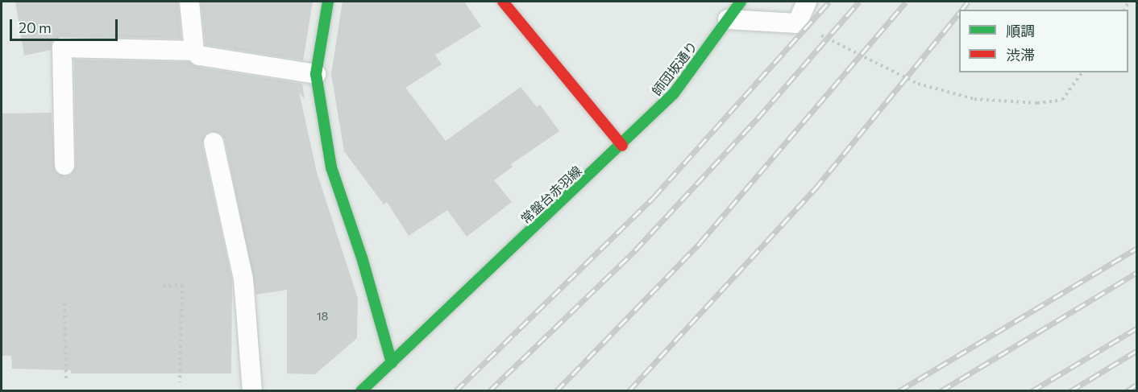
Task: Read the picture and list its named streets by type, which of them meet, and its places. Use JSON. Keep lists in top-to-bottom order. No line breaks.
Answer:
{"streets":{"street":["師団坂通り","常盤台赤羽線"]},"crossings":[["師団坂通り","常盤台赤羽線"]],"house_numbers":["18"],"legend":["順調","渋滞"],"scale_bar":"20 m"}
